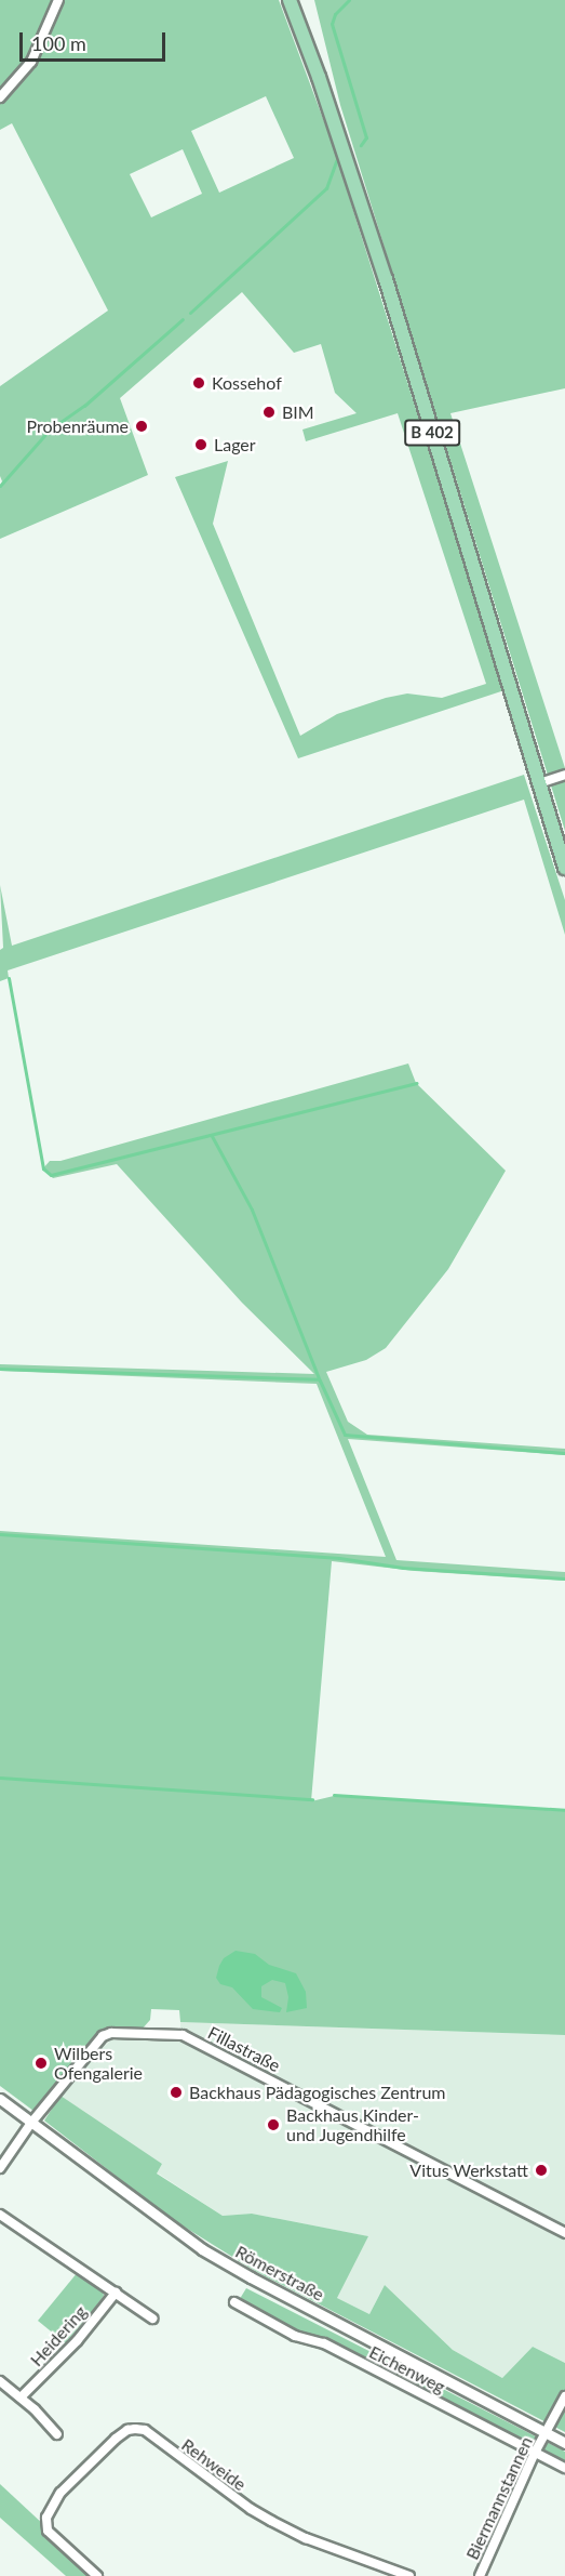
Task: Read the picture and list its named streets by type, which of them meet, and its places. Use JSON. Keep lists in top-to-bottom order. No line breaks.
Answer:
{"streets":{"main road":["B 402"],"street":["Fillastraße","Römerstraße","Heidering","Eichenweg","Rehweide","Biermannstannen"]},"crossings":[["Fillastraße","Römerstraße"],["Römerstraße","Biermannstannen"],["Eichenweg","Biermannstannen"]],"places":["Kossehof","BIM","Probenräume","Lager","Wilbers Ofengalerie","Backhaus Pädagogisches Zentrum","Backhaus Kinder- und Jugendhilfe","Vitus Werkstatt"],"scale_bar":"100 m"}
